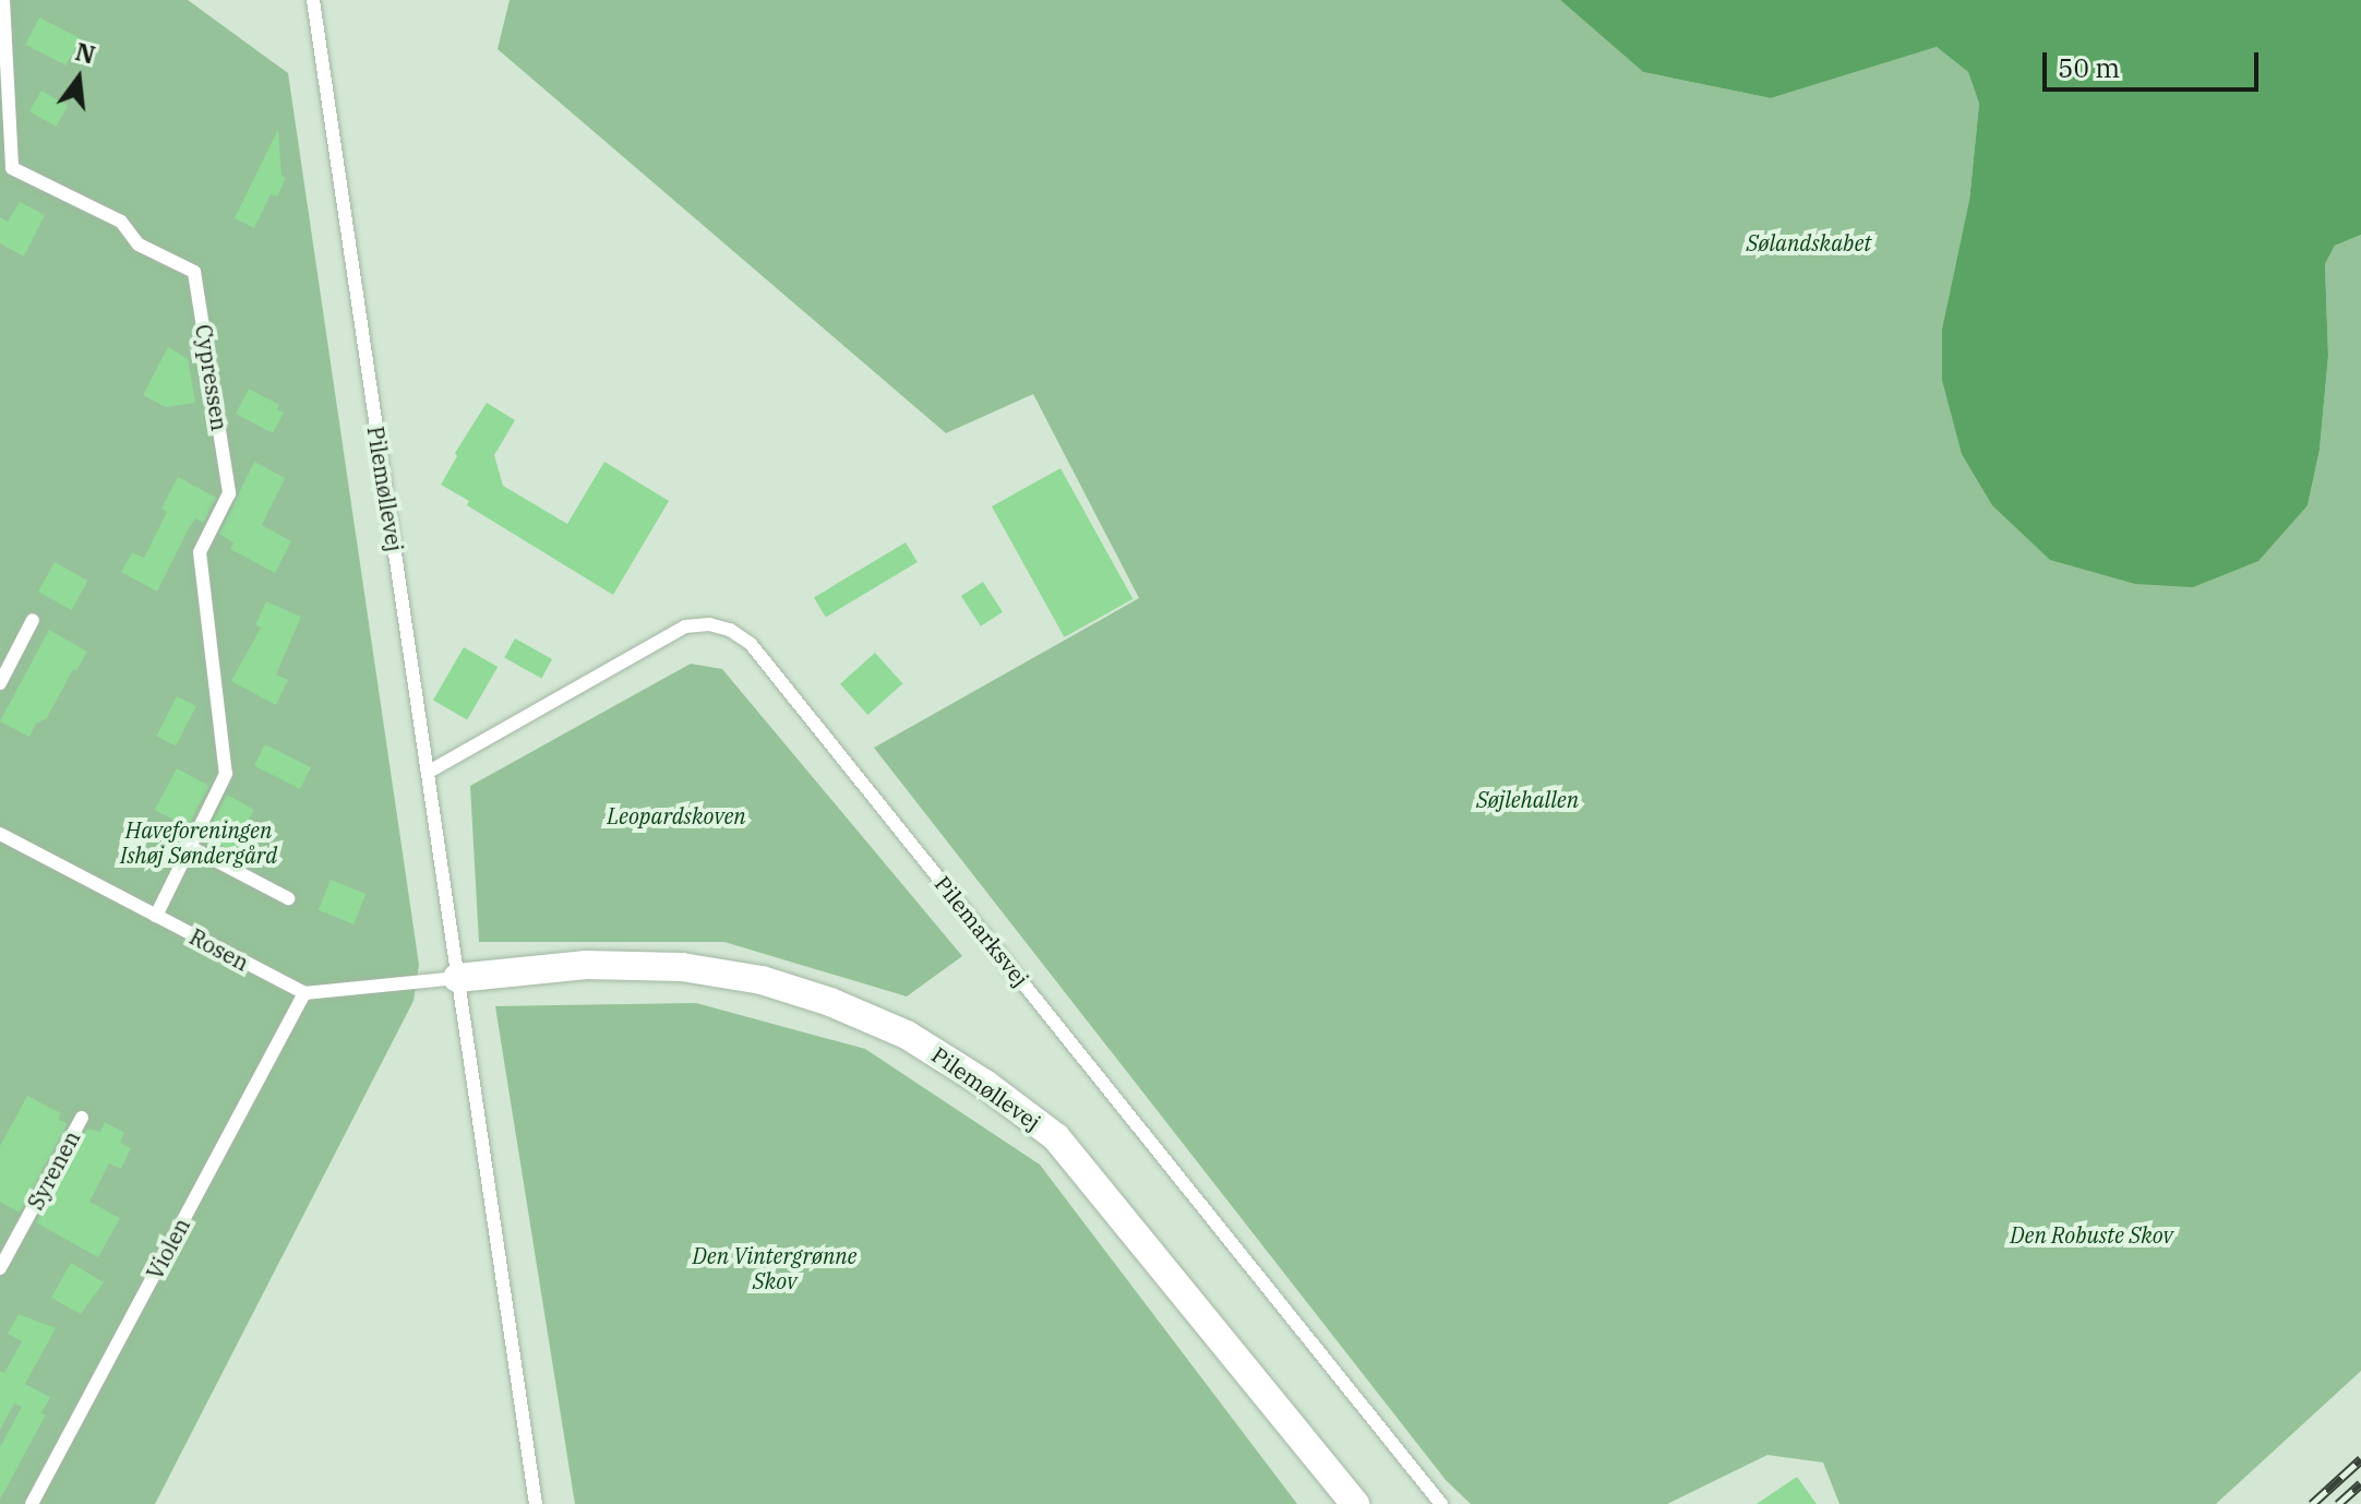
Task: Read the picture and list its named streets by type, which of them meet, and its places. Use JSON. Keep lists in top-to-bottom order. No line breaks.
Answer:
{"streets":{"street":["Pilemøllevej"],"lane":["Cypressen","Pilemarksvej","Rosen","Syrenen","Violen"]},"crossings":[["Cypressen","Rosen"],["Pilemøllevej","Pilemarksvej"],["Rosen","Violen"]],"parks":["Sølandskabet","Søjlehallen","Leopardskoven","Haveforeningen Ishøj Søndergård","Den Robuste Skov","Den Vintergrønne Skov"],"scale_bar":"50 m","north":"top"}
